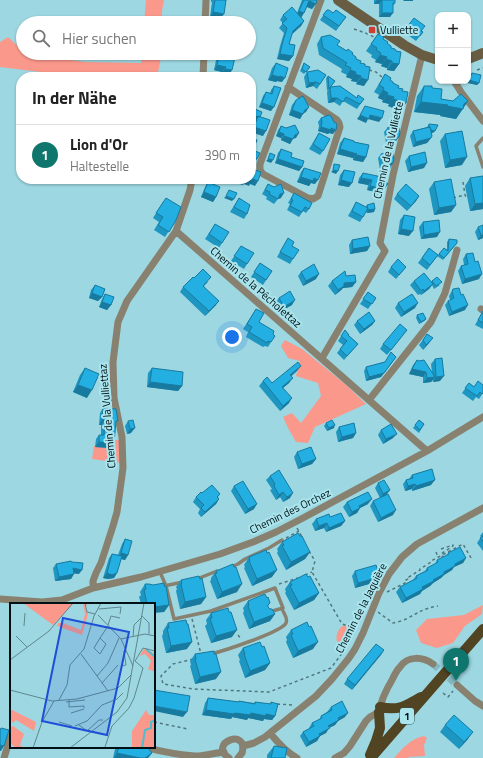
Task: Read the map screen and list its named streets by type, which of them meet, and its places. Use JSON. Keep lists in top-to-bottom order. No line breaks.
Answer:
{"streets":{"main road":["1"],"street":["Chemin de la Vulliette","Chemin de la Pécholettaz","Chemin de la Vulliettaz","Chemin des Orchez","Chemin de la Jaquière"]},"crossings":[["Chemin de la Vulliette","Chemin de la Pécholettaz"],["Chemin de la Pécholettaz","Chemin de la Vulliettaz"],["Chemin de la Pécholettaz","Chemin des Orchez"],["Chemin de la Vulliettaz","Chemin des Orchez"]],"places":{"transit":["Vulliette"]},"page":{"map_buttons":["+","−"],"search":"Hier suchen","heading":"In der Nähe","list":[{"mark":"1","name":"Lion d'Or","note":"Haltestelle","value":"390 m"}],"pins":"1"}}
